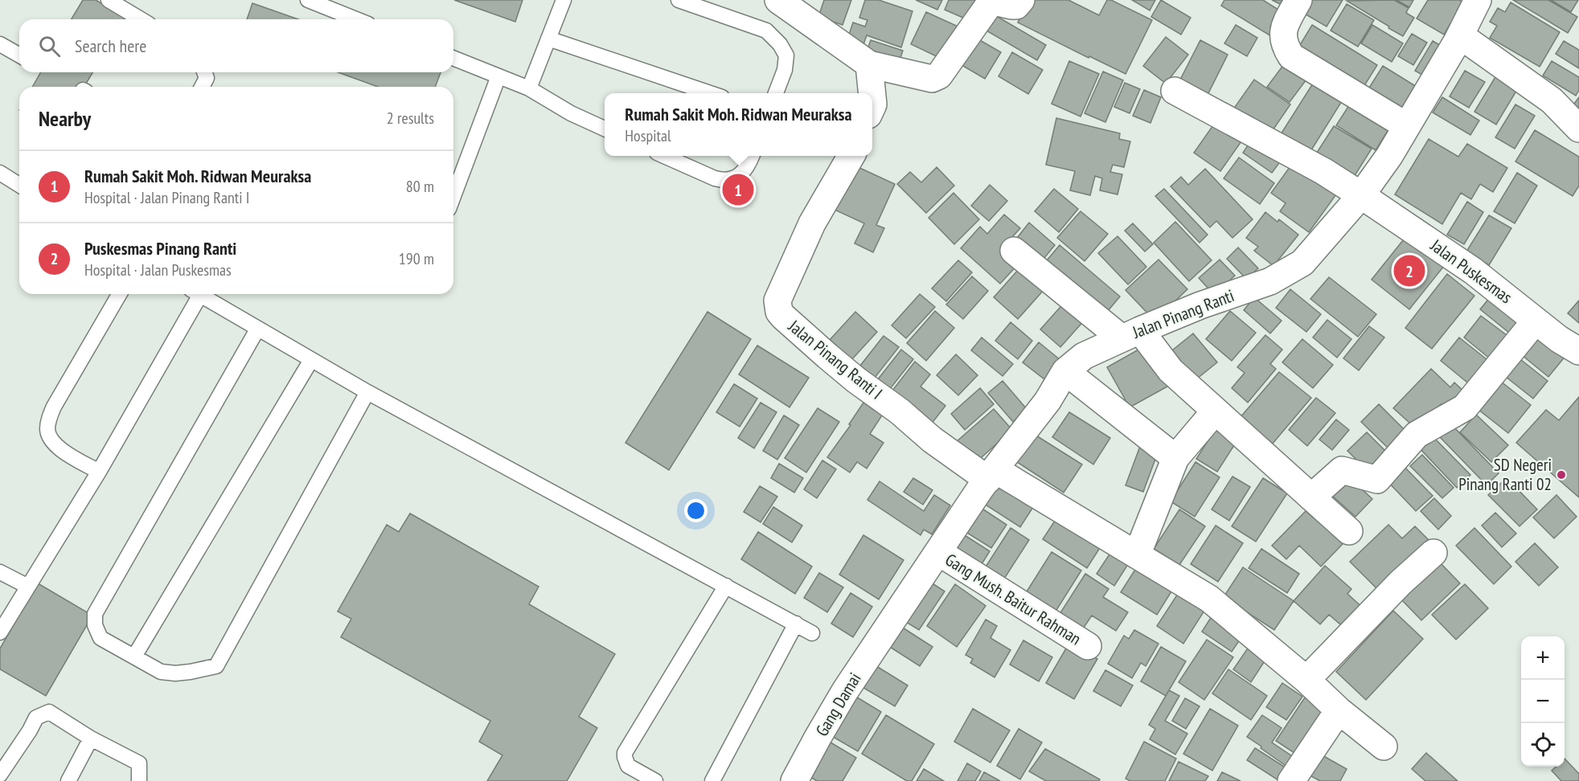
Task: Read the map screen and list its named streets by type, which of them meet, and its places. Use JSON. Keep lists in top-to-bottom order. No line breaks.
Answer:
{"streets":{"street":["Jalan Puskesmas","Jalan Pinang Ranti","Jalan Pinang Ranti I","Gang Mush. Baitur Rahman","Gang Damai"]},"crossings":[["Jalan Puskesmas","Jalan Pinang Ranti"],["Jalan Pinang Ranti","Jalan Pinang Ranti I"],["Jalan Pinang Ranti","Gang Mush. Baitur Rahman"],["Jalan Pinang Ranti","Gang Damai"]],"places":["SD Negeri Pinang Ranti 02"],"page":{"search":"Search here","heading":["Nearby","2 results"],"popup":["Rumah Sakit Moh. Ridwan Meuraksa","Hospital"],"list":[{"mark":"1","name":"Rumah Sakit Moh. Ridwan Meuraksa","note":"Hospital · Jalan Pinang Ranti I","value":"80 m"},{"mark":"2","name":"Puskesmas Pinang Ranti","note":"Hospital · Jalan Puskesmas","value":"190 m"}],"pins":["1","2"],"map_buttons":["+","−"]}}
